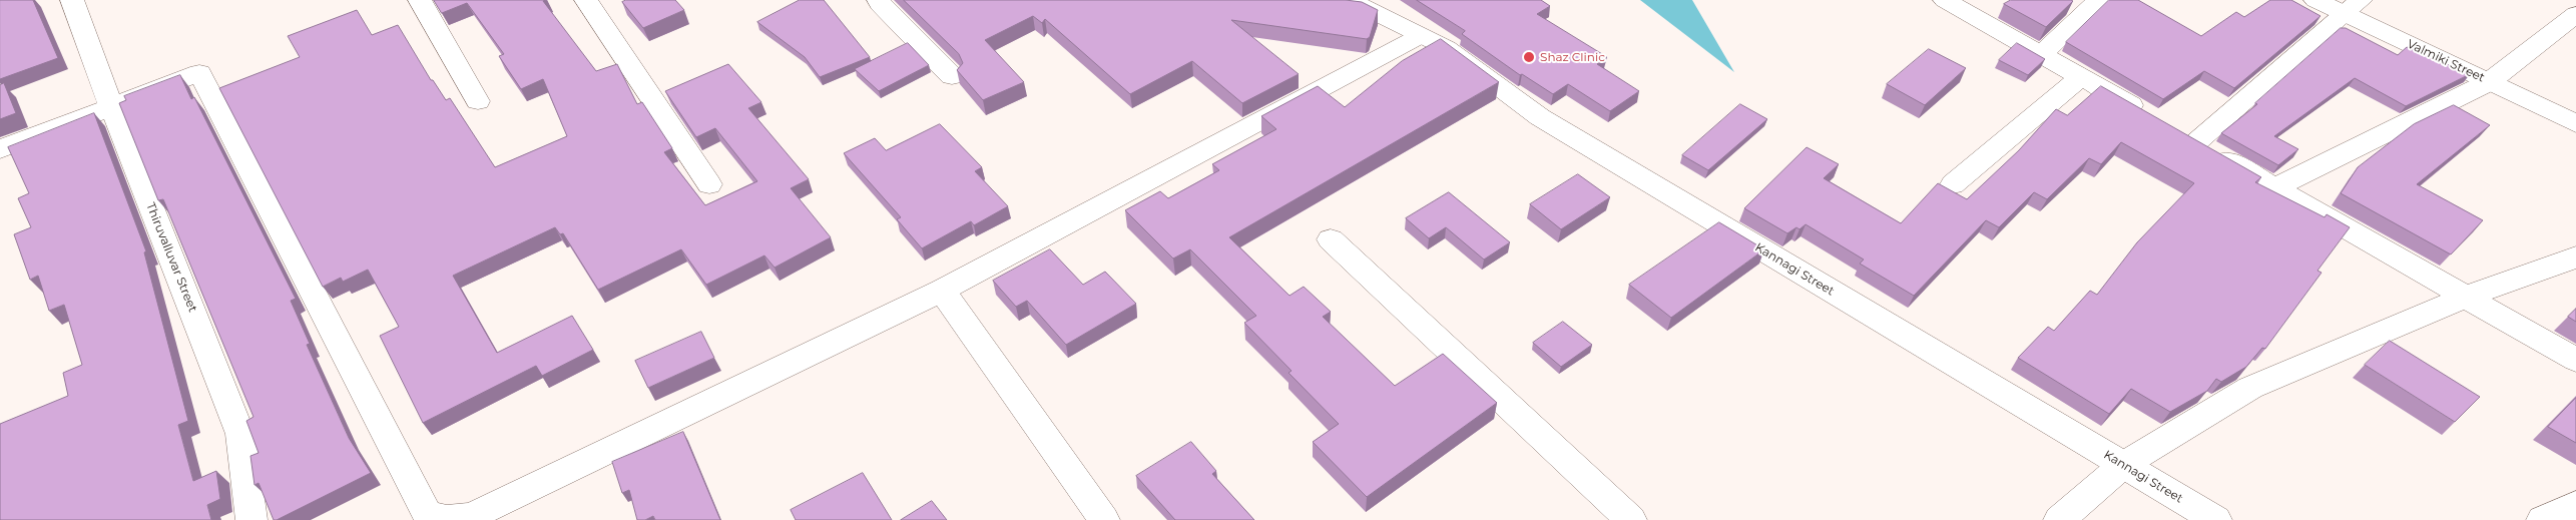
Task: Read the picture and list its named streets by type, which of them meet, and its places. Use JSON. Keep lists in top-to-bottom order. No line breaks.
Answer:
{"streets":{"street":["Valmiki Street","Thiruvalluvar Street","Kannagi Street"]},"places":["Shaz Clinic"]}
